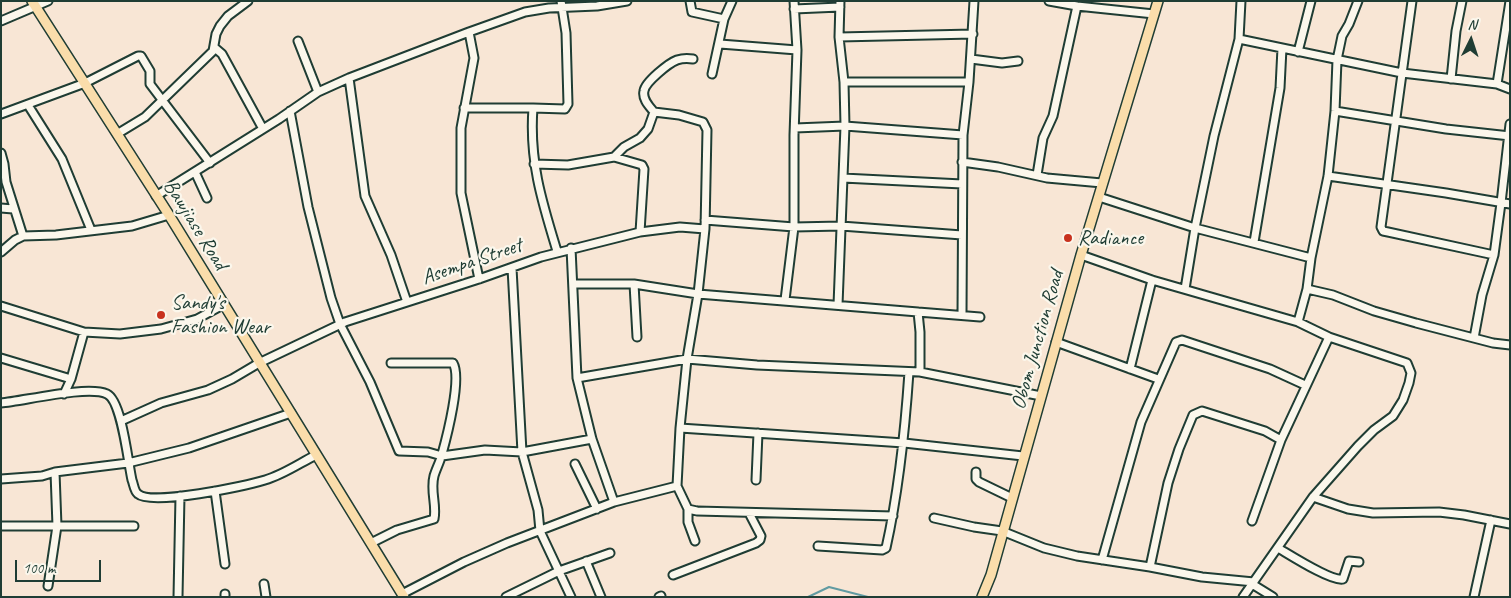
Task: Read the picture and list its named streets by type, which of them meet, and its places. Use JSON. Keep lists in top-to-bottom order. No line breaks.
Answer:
{"streets":{"main road":["Bawjiase Road","Obom Junction Road"],"street":["Asempa Street"]},"crossings":[["Bawjiase Road","Asempa Street"]],"places":["Radiance","Sandy's Fashion Wear"],"scale_bar":"100 m","north":"top"}
